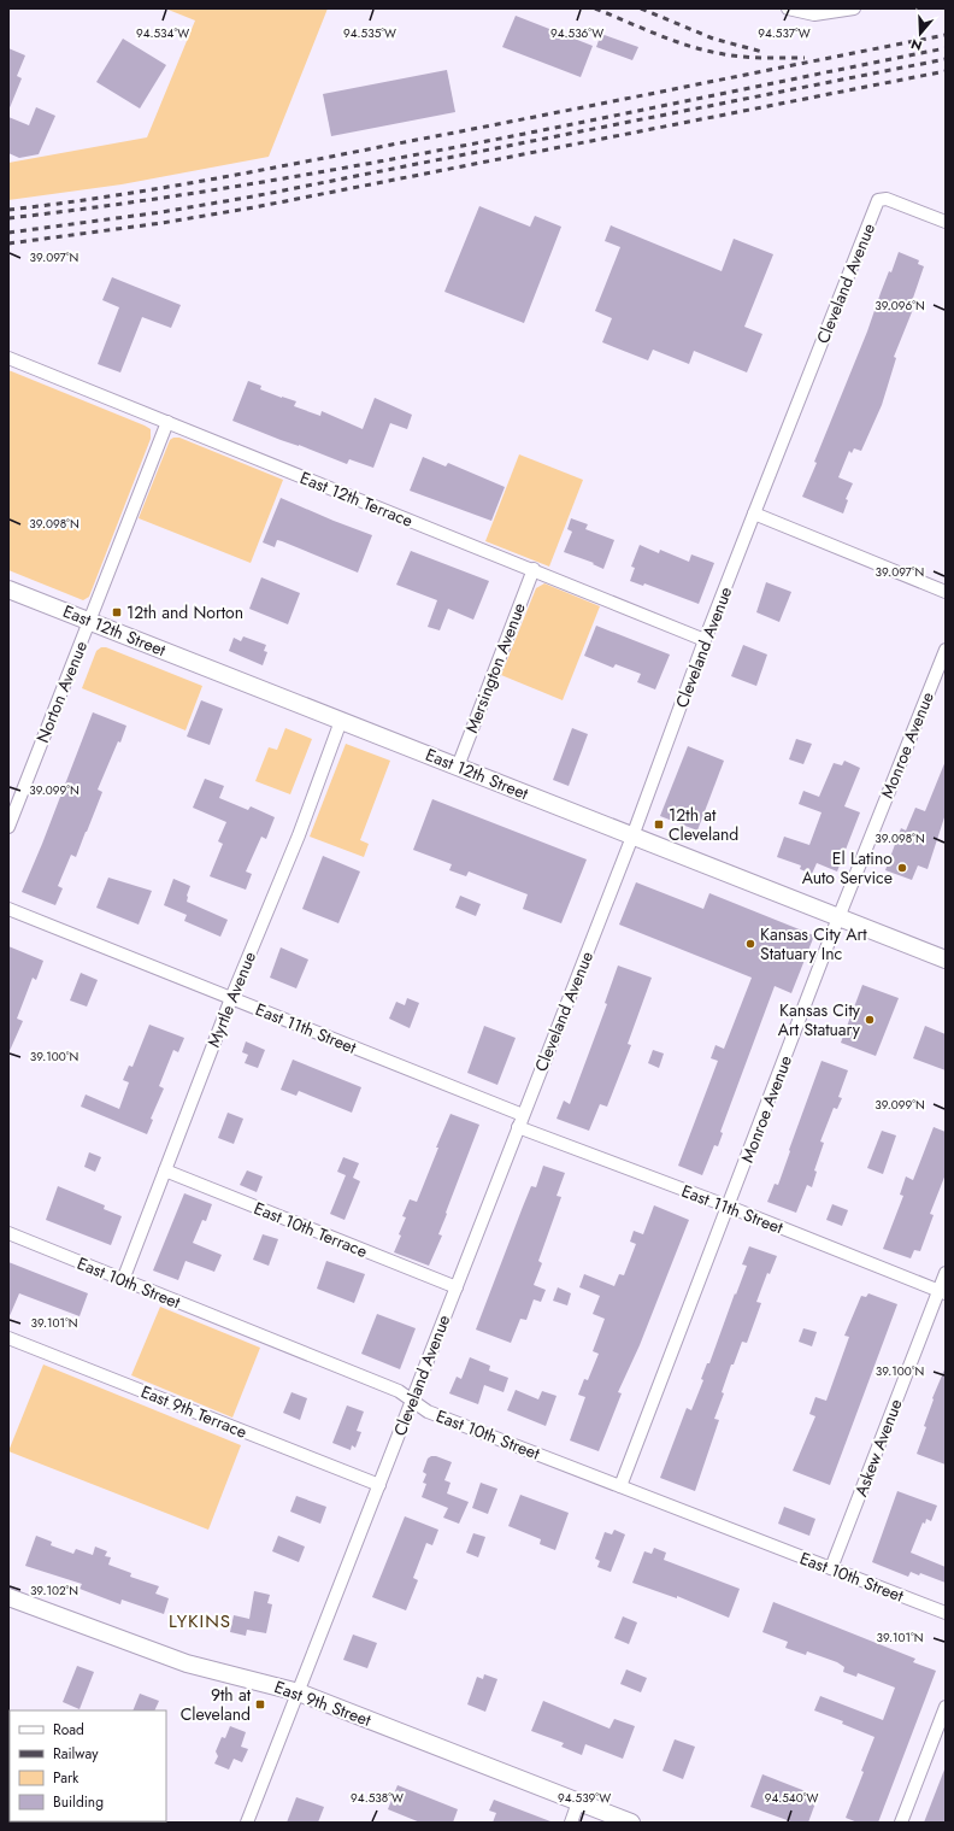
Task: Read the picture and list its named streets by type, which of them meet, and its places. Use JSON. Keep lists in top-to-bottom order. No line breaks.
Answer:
{"streets":{"street":["Cleveland Avenue","East 12th Terrace","East 12th Street","Mersington Avenue","Norton Avenue","Monroe Avenue","Myrtle Avenue","East 11th Street","East 10th Terrace","East 10th Street","East 9th Terrace","Askew Avenue","East 9th Street"]},"crossings":[["Cleveland Avenue","East 12th Terrace"],["Cleveland Avenue","East 12th Street"],["Cleveland Avenue","East 11th Street"],["Cleveland Avenue","East 10th Terrace"],["Cleveland Avenue","East 10th Street"],["Cleveland Avenue","East 9th Terrace"],["Cleveland Avenue","East 9th Street"],["East 12th Terrace","Mersington Avenue"],["East 12th Terrace","Norton Avenue"],["East 12th Street","Mersington Avenue"],["East 12th Street","Norton Avenue"],["East 12th Street","Monroe Avenue"],["East 12th Street","Myrtle Avenue"],["Monroe Avenue","East 11th Street"],["Monroe Avenue","East 10th Street"],["Myrtle Avenue","East 11th Street"],["Myrtle Avenue","East 10th Terrace"],["Myrtle Avenue","East 10th Street"],["East 11th Street","Askew Avenue"],["East 10th Street","Askew Avenue"]],"districts":["LYKINS"],"places":{"transit":["12th and Norton","12th at Cleveland","9th at Cleveland"],"other":["El Latino Auto Service","Kansas City Art Statuary Inc","Kansas City Art Statuary"]},"legend":["Road","Railway","Park","Building"],"north":"bottom","coordinates":["94.534°W","94.535°W","94.536°W","94.537°W","39.097°N","39.096°N","39.098°N","39.099°N","39.100°N","39.101°N","39.102°N","94.538°W","94.539°W","94.540°W"]}
